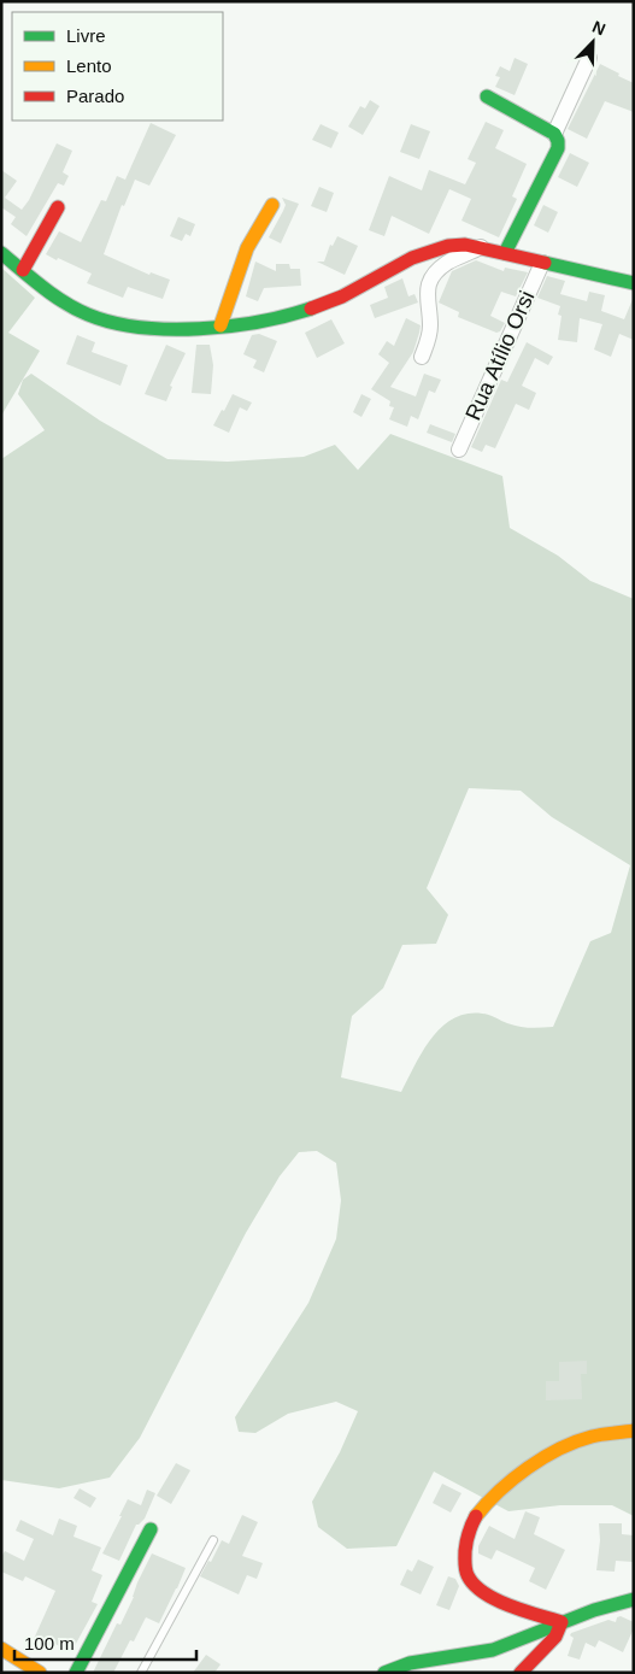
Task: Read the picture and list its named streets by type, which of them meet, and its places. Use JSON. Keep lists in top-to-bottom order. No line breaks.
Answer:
{"streets":{"street":["Rua Atílio Orsi"]},"legend":["Livre","Lento","Parado"],"scale_bar":"100 m","north":"top right"}
